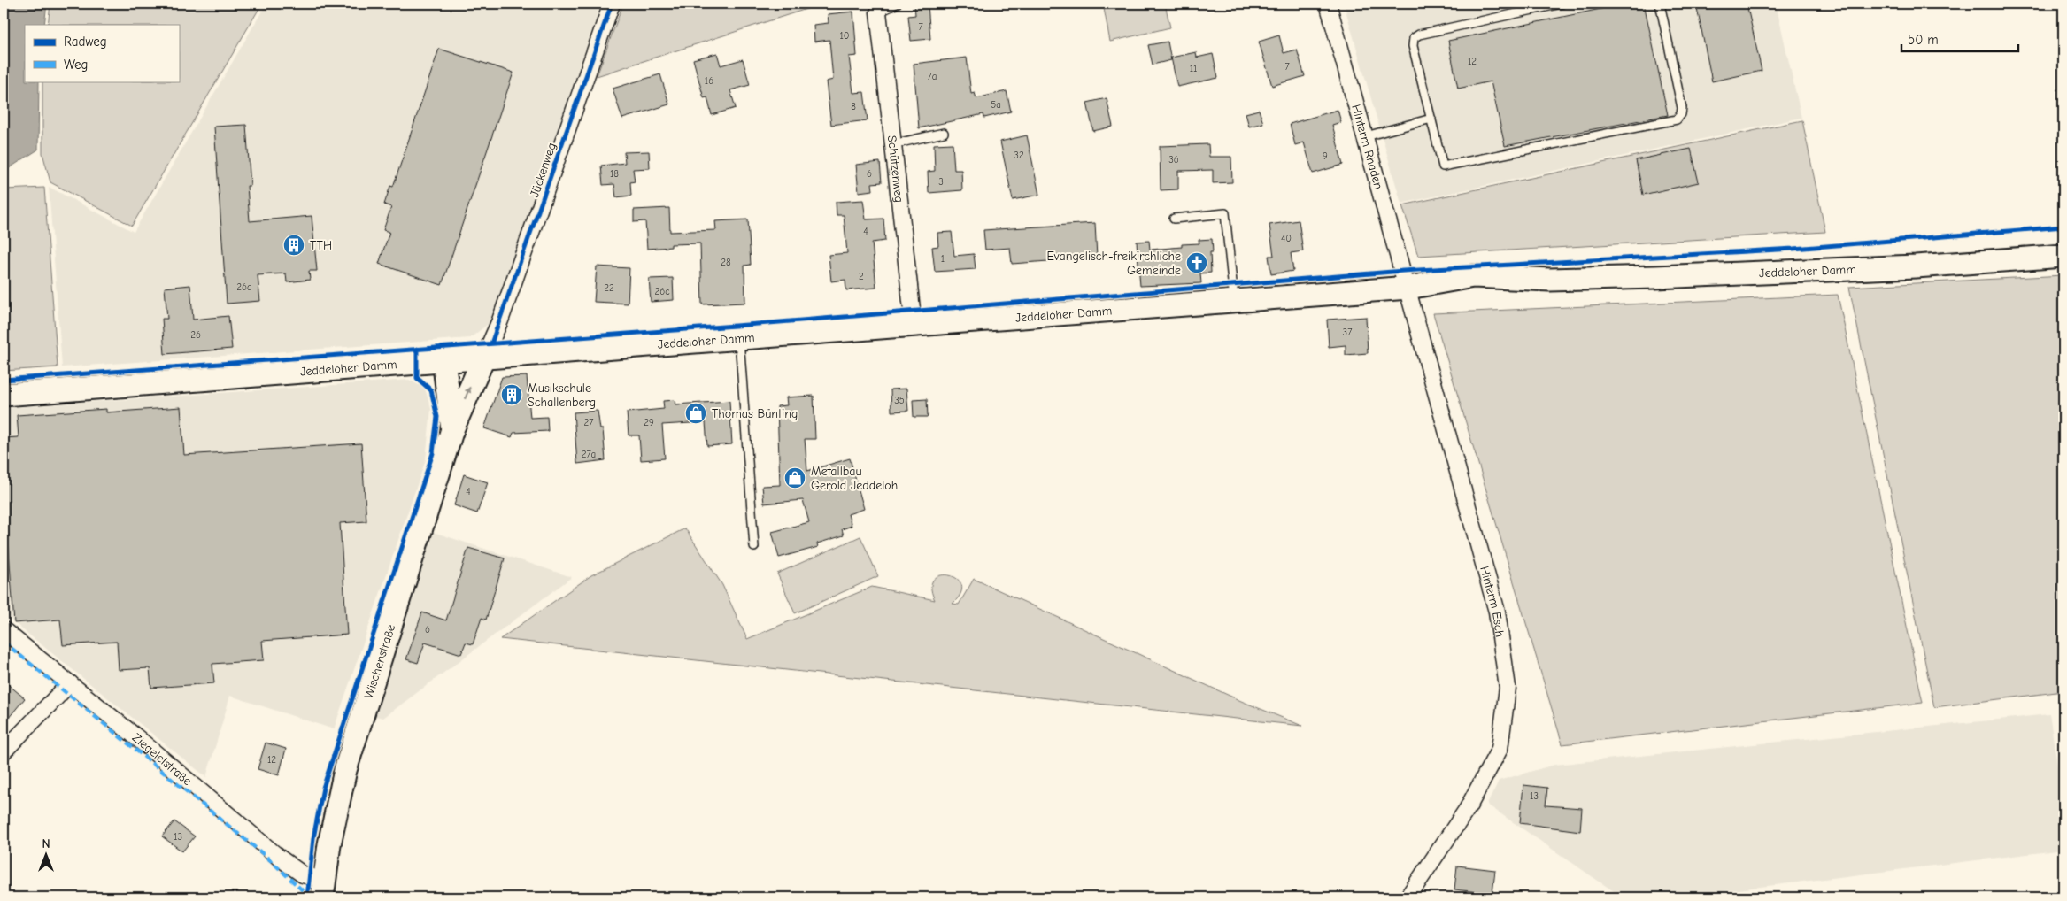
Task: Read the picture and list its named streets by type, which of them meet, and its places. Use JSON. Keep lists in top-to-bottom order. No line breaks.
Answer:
{"streets":{"main road":["Jeddeloher Damm","Wischenstraße"],"street":["Hinterm Rhaden","Schützenweg","Jückenweg","Hinterm Esch","Ziegeleistraße"]},"crossings":[["Hinterm Rhaden","Jeddeloher Damm"],["Hinterm Rhaden","Hinterm Esch"],["Schützenweg","Jeddeloher Damm"],["Jückenweg","Jeddeloher Damm"],["Jückenweg","Wischenstraße"],["Jeddeloher Damm","Hinterm Esch"],["Jeddeloher Damm","Wischenstraße"],["Wischenstraße","Ziegeleistraße"]],"places":{"building":["TTH","Musikschule Schallenberg"],"church":["Evangelisch-freikirchliche Gemeinde"],"shop":["Thomas Bünting","Metallbau Gerold Jeddeloh"]},"house_numbers":["7","10","12","7","11","7a","16","5a","8","32","9","36","18","6","3","4","40","1","28","2","26a","22","26c","37","26","35","27","29","27a","4","6","12","13","13"],"legend":["Radweg","Weg"],"scale_bar":"50 m","north":"top"}
